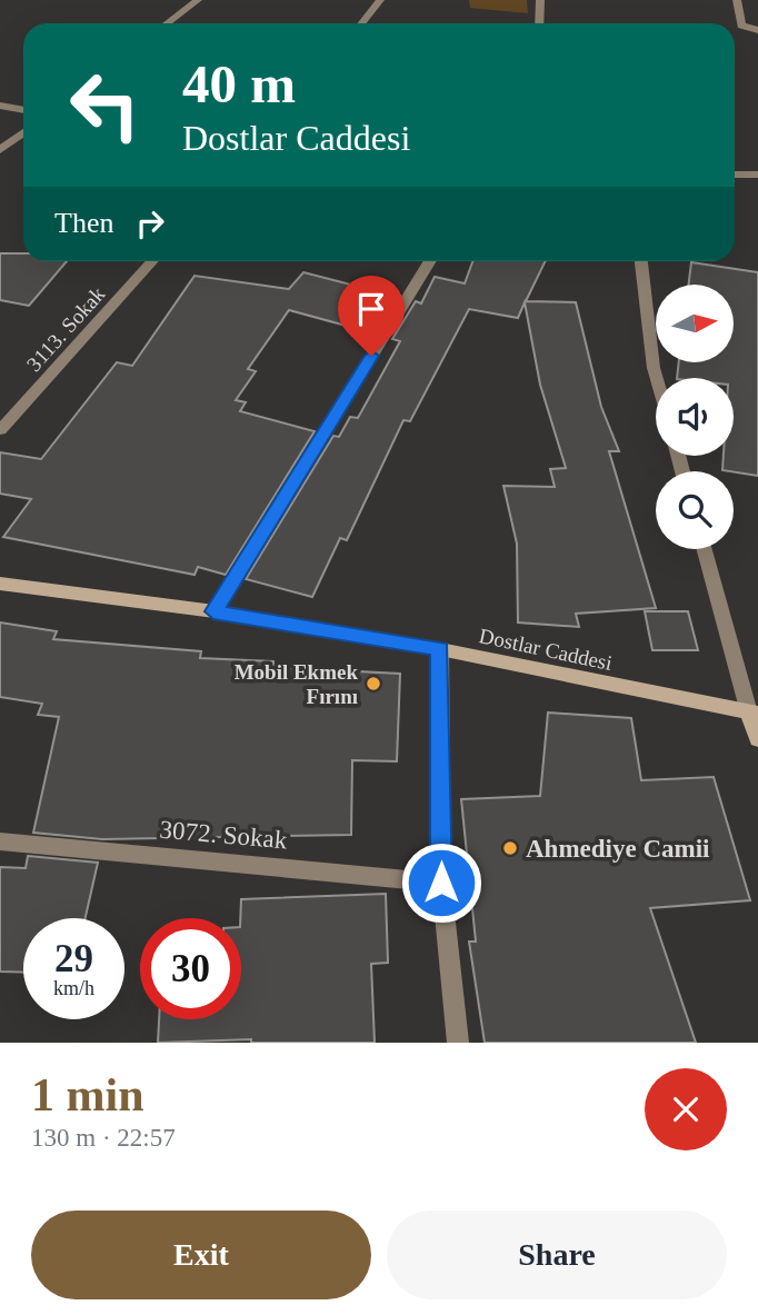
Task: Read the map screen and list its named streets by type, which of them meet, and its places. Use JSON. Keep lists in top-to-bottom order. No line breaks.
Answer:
{"streets":{"main road":["Dostlar Caddesi"],"street":["3113. Sokak","3072. Sokak"]},"places":["Mobil Ekmek Fırını","Ahmediye Camii"],"north":"right","page":{"turn":["40 m","Dostlar Caddesi"],"then":"Then","speed":"29 km/h","limit":"30","heading":["1 min","130 m · 22:57"],"buttons":["Exit","Share"]}}
